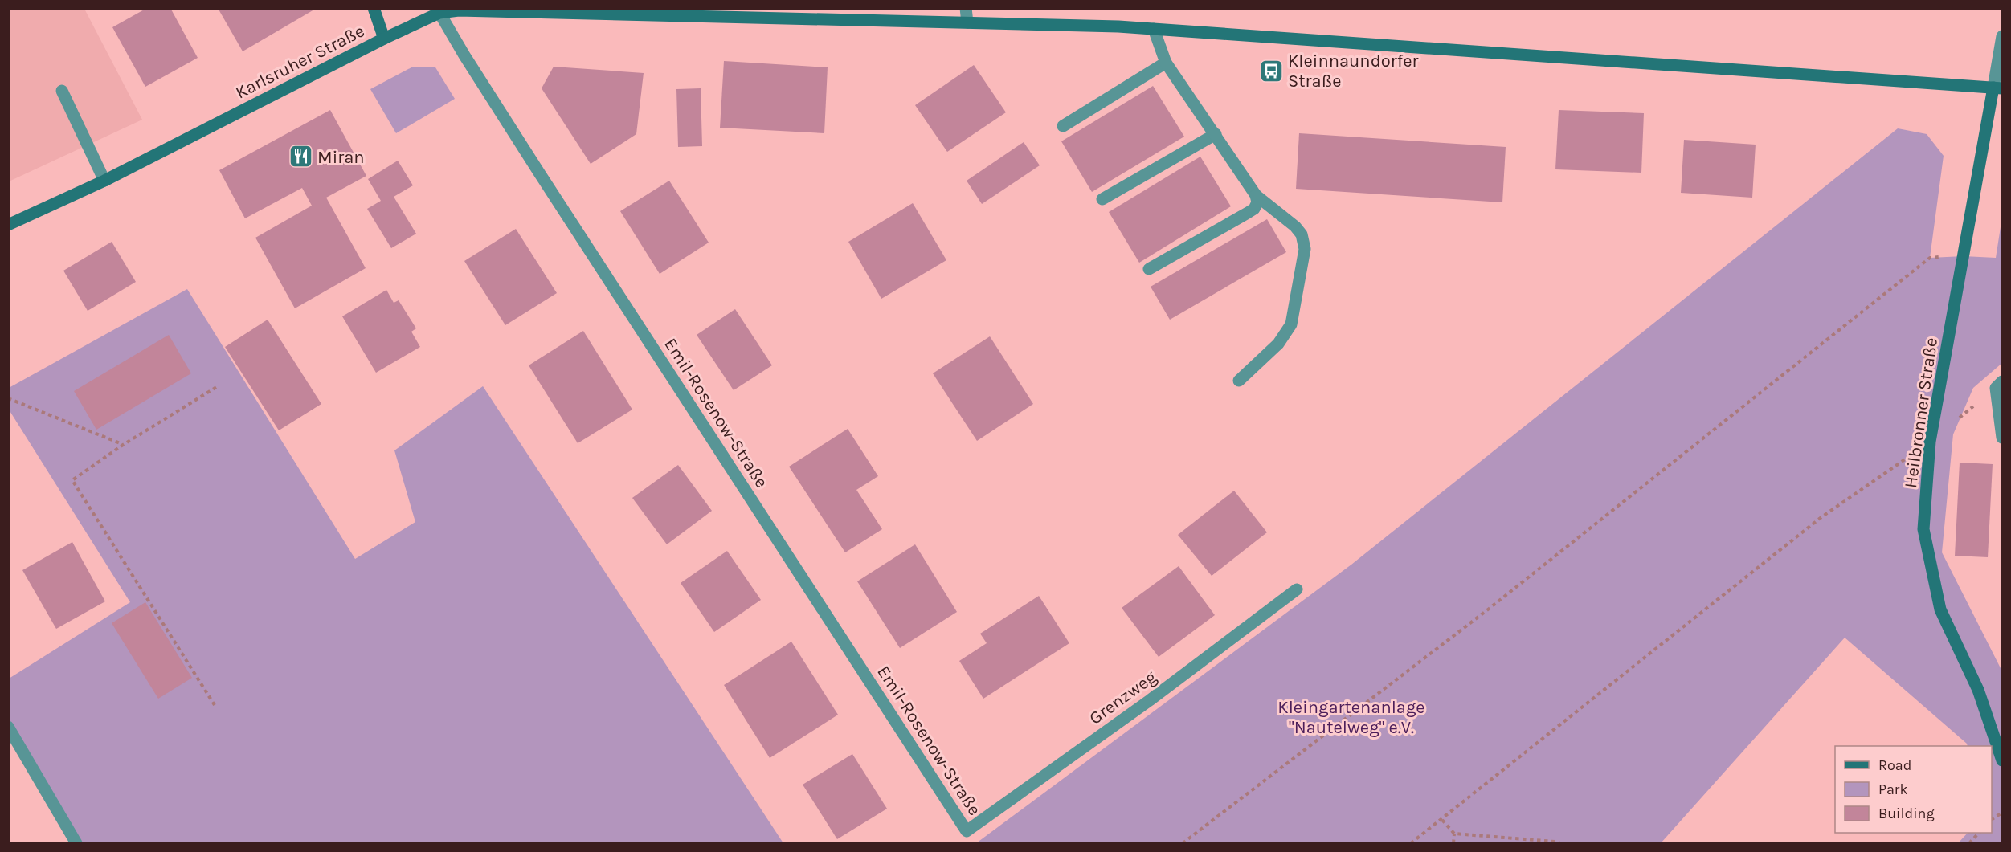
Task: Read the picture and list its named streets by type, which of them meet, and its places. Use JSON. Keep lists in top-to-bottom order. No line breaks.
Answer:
{"streets":{"street":["Karlsruher Straße","Emil-Rosenow-Straße","Heilbronner Straße","Grenzweg"]},"crossings":[["Karlsruher Straße","Emil-Rosenow-Straße"],["Karlsruher Straße","Heilbronner Straße"],["Emil-Rosenow-Straße","Grenzweg"]],"parks":["Kleingartenanlage \"Nautelweg\" e.V."],"places":{"bus stop":["Kleinnaundorfer Straße"],"restaurant":["Miran"]},"legend":["Road","Park","Building"]}
